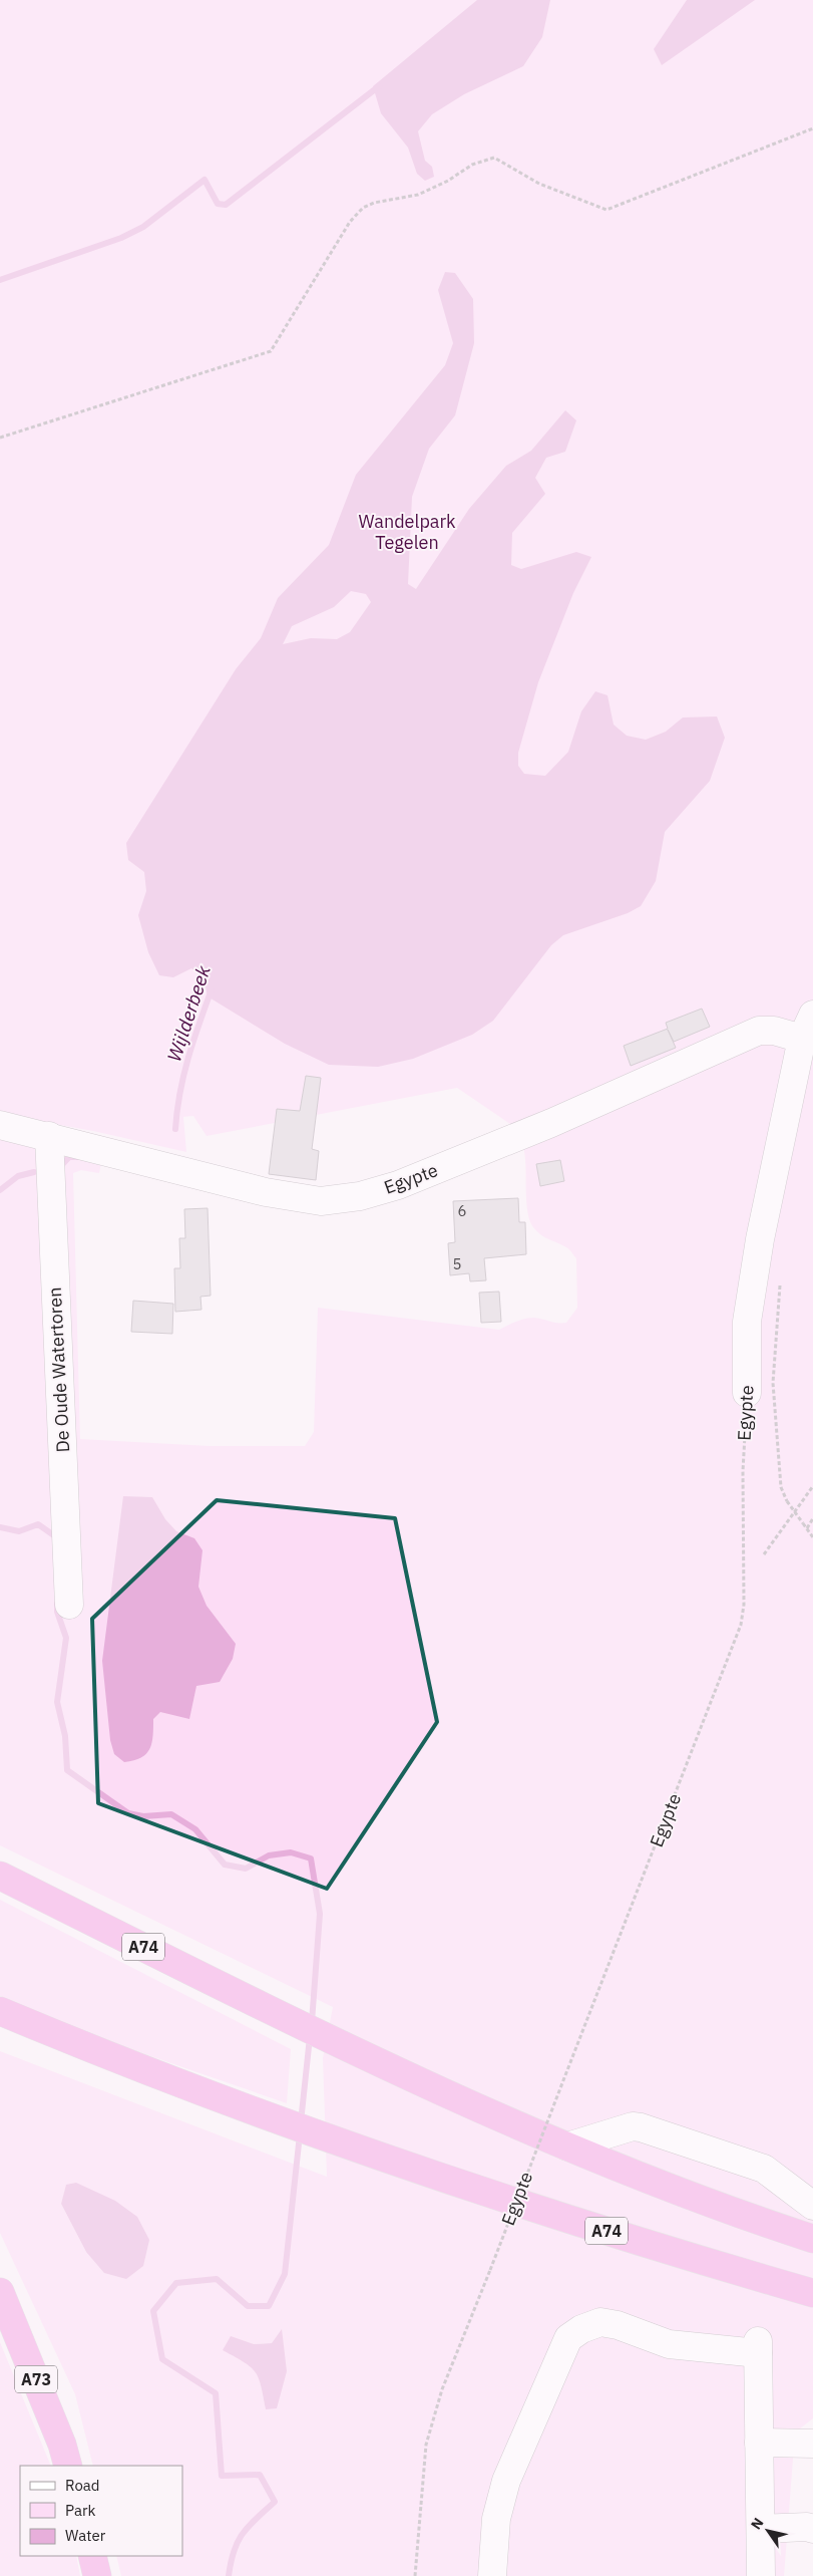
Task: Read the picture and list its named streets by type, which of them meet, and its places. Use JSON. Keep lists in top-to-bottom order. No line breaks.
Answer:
{"streets":{"highway":["A74","A73"],"street":["Egypte","De Oude Watertoren"]},"crossings":[["Egypte","De Oude Watertoren"]],"water":["Wijlderbeek"],"parks":["Wandelpark Tegelen"],"house_numbers":["6","5"],"legend":["Road","Park","Water"],"north":"top left"}
